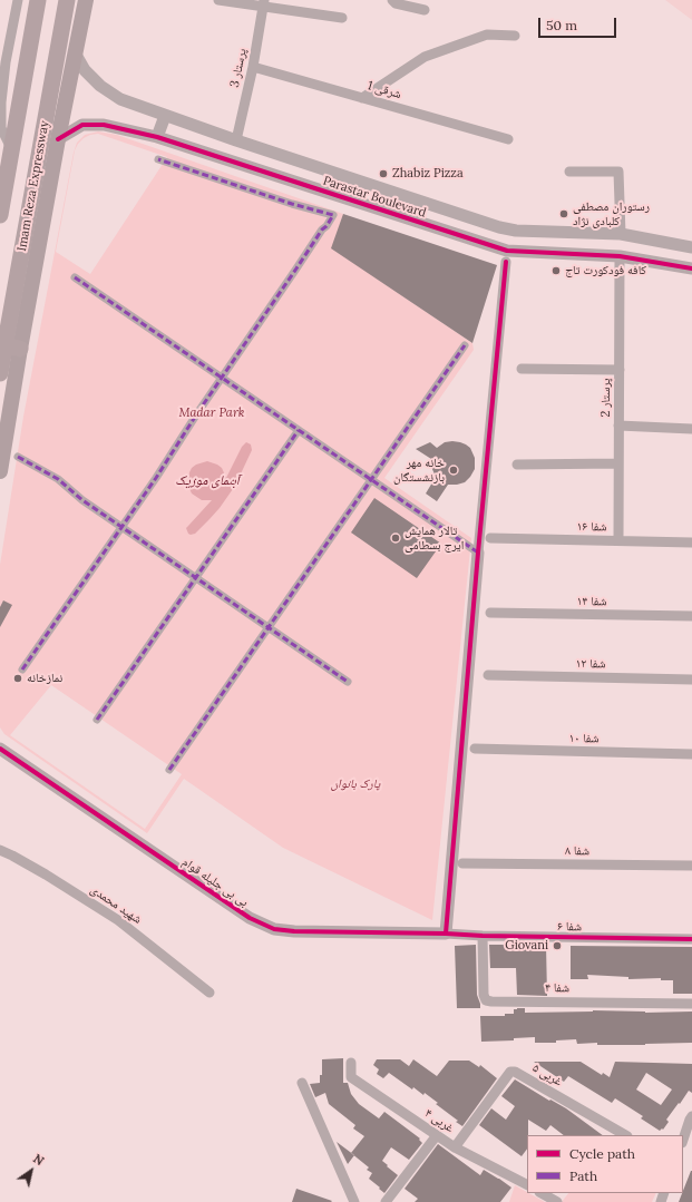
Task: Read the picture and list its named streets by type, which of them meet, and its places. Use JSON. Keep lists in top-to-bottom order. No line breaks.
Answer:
{"streets":{"highway":["Imam Reza Expressway"],"street":["پرستار 3","شرقی 1","Parastar Boulevard","پرستار 2","شفا ۱۶","شفا ۱۴","شفا ۱۲","شفا ۱۰","شفا ۸","بی بی جلیله قوام","شهید محمدی","شفا ۶","شفا ۴","غربی ۵","غربی ۴"]},"crossings":[["پرستار 3","شرقی 1"],["پرستار 3","Parastar Boulevard"],["Parastar Boulevard","پرستار 2"],["پرستار 2","شفا ۱۶"],["بی بی جلیله قوام","شفا ۶"],["شفا ۶","شفا ۴"],["غربی ۵","غربی ۴"]],"water":["آبنمای موزیک"],"parks":["Madar Park","پارک بانوان"],"places":["Zhabiz Pizza","رستوران مصطفی کلبادی نژاد","کافه فودکورت تاج","خانه مهر بازنشستگان","تالار همایش ایرج بسطامی","نمازخانه","Giovani"],"legend":["Cycle path","Path"],"scale_bar":"50 m","north":"top right"}
